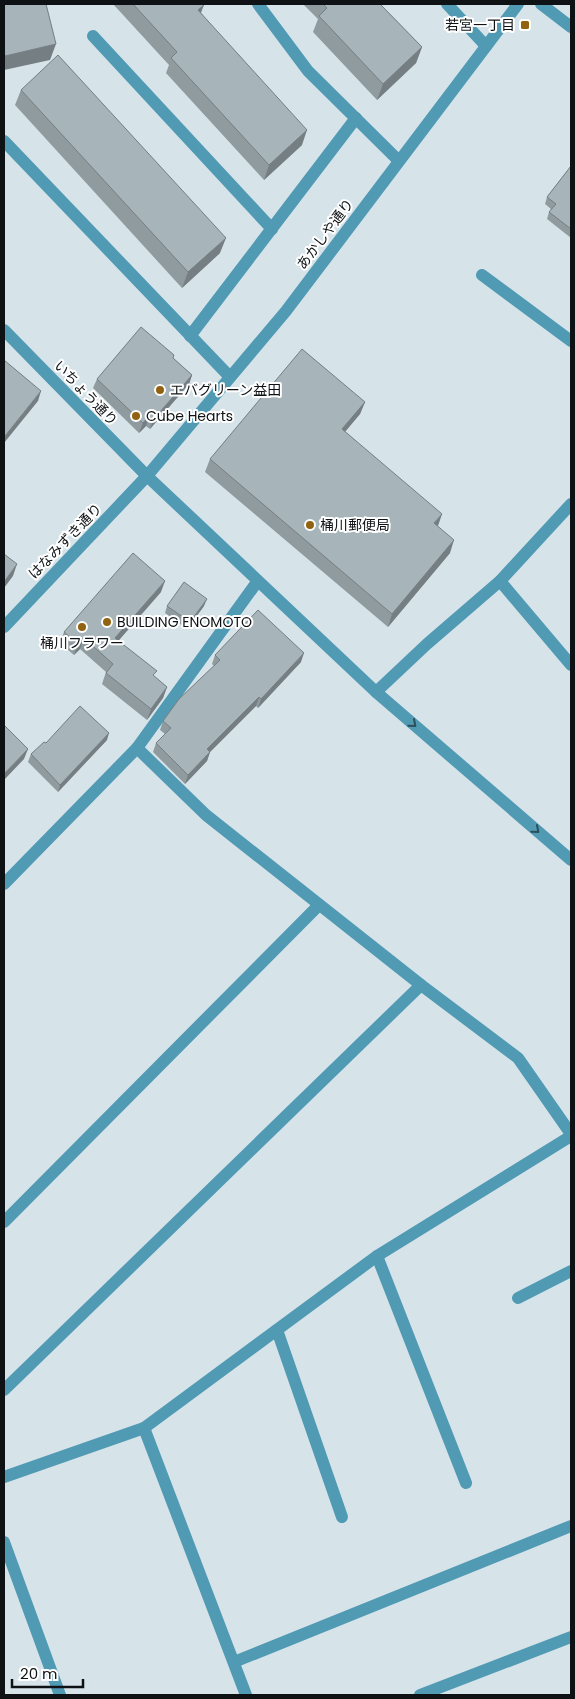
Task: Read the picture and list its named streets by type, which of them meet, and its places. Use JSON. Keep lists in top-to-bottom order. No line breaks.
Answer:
{"streets":{"street":["あかしや通り","いちょう通り","はなみずき通り"]},"crossings":[["あかしや通り","いちょう通り"],["あかしや通り","はなみずき通り"],["いちょう通り","はなみずき通り"]],"places":{"transit":["若宮一丁目"],"other":["エバグリーン益田","Cube Hearts","桶川郵便局","BUILDING ENOMOTO","桶川フラワー"]},"scale_bar":"20 m"}
